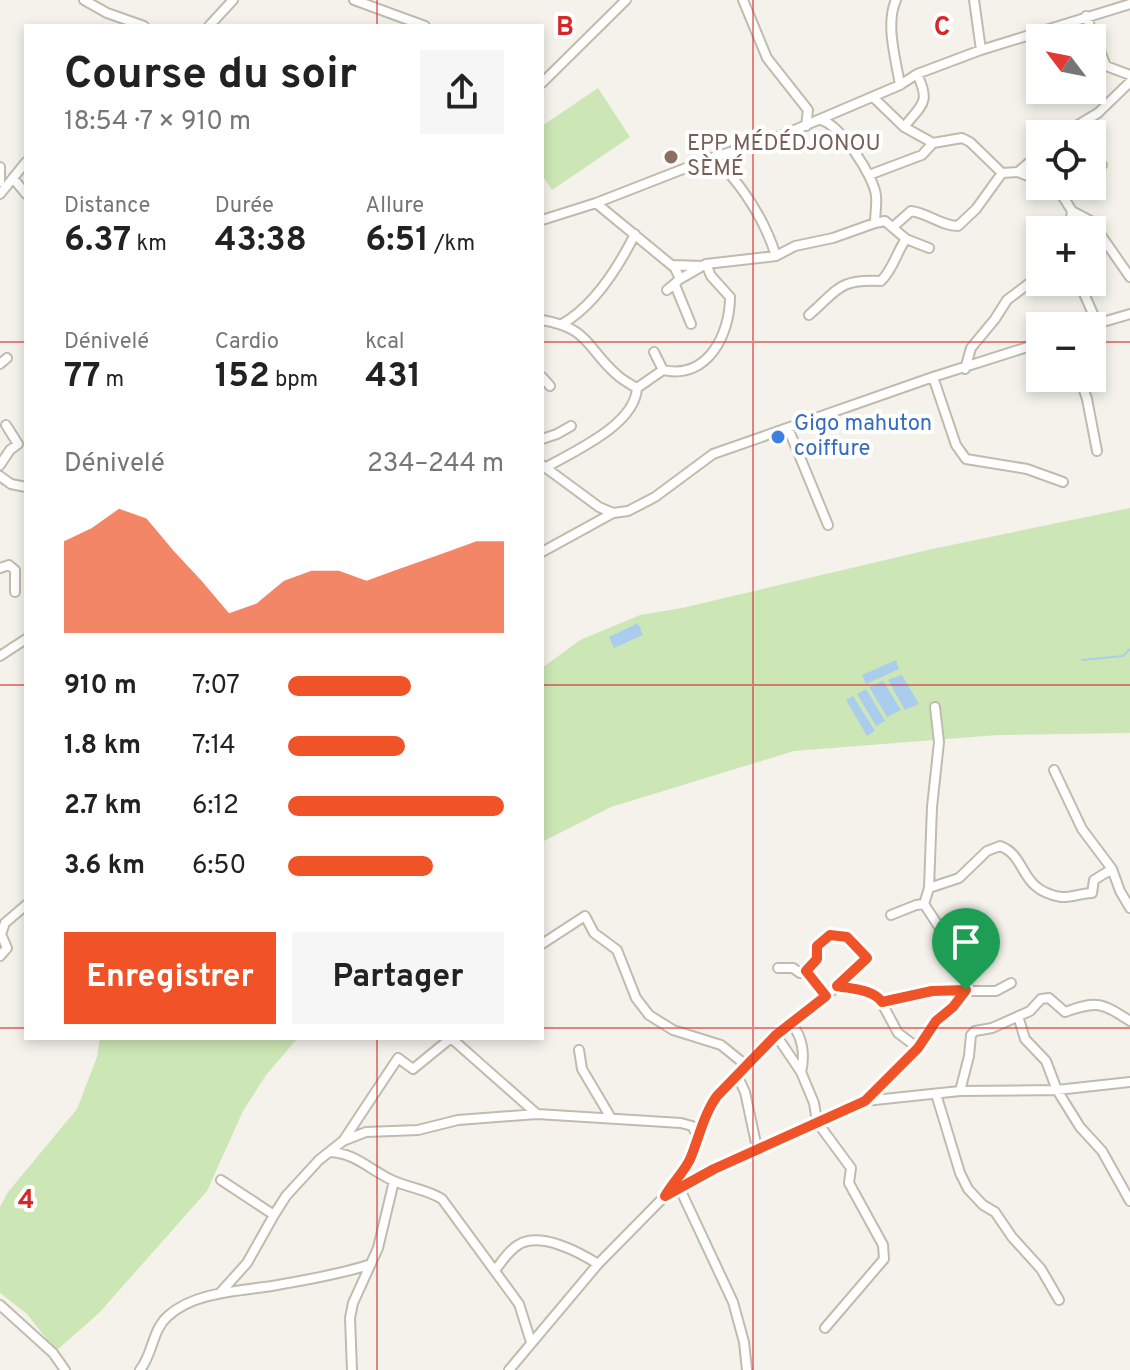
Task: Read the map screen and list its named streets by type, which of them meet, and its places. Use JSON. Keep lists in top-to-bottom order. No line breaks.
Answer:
{"places":["EPP MÉDÉDJONOU SÈMÉ","Gigo mahuton coiffure"],"north":"top left","page":{"map_buttons":["+","−"],"heading":["Course du soir","18:54 · 7 × 910 m"],"stats":[["Distance","6.37 km"],["Durée","43:38"],["Allure","6:51 /km"],["Dénivelé","77 m"],["Cardio","152 bpm"],["kcal","431"]],"chart":["Dénivelé","234–244 m"],"list":[{"name":"910 m","note":"7:07"},{"name":"1.8 km","note":"7:14"},{"name":"2.7 km","note":"6:12"},{"name":"3.6 km","note":"6:50"}],"buttons":["Enregistrer","Partager"]},"grid":{"columns":["B","C"],"rows":["4"]}}
